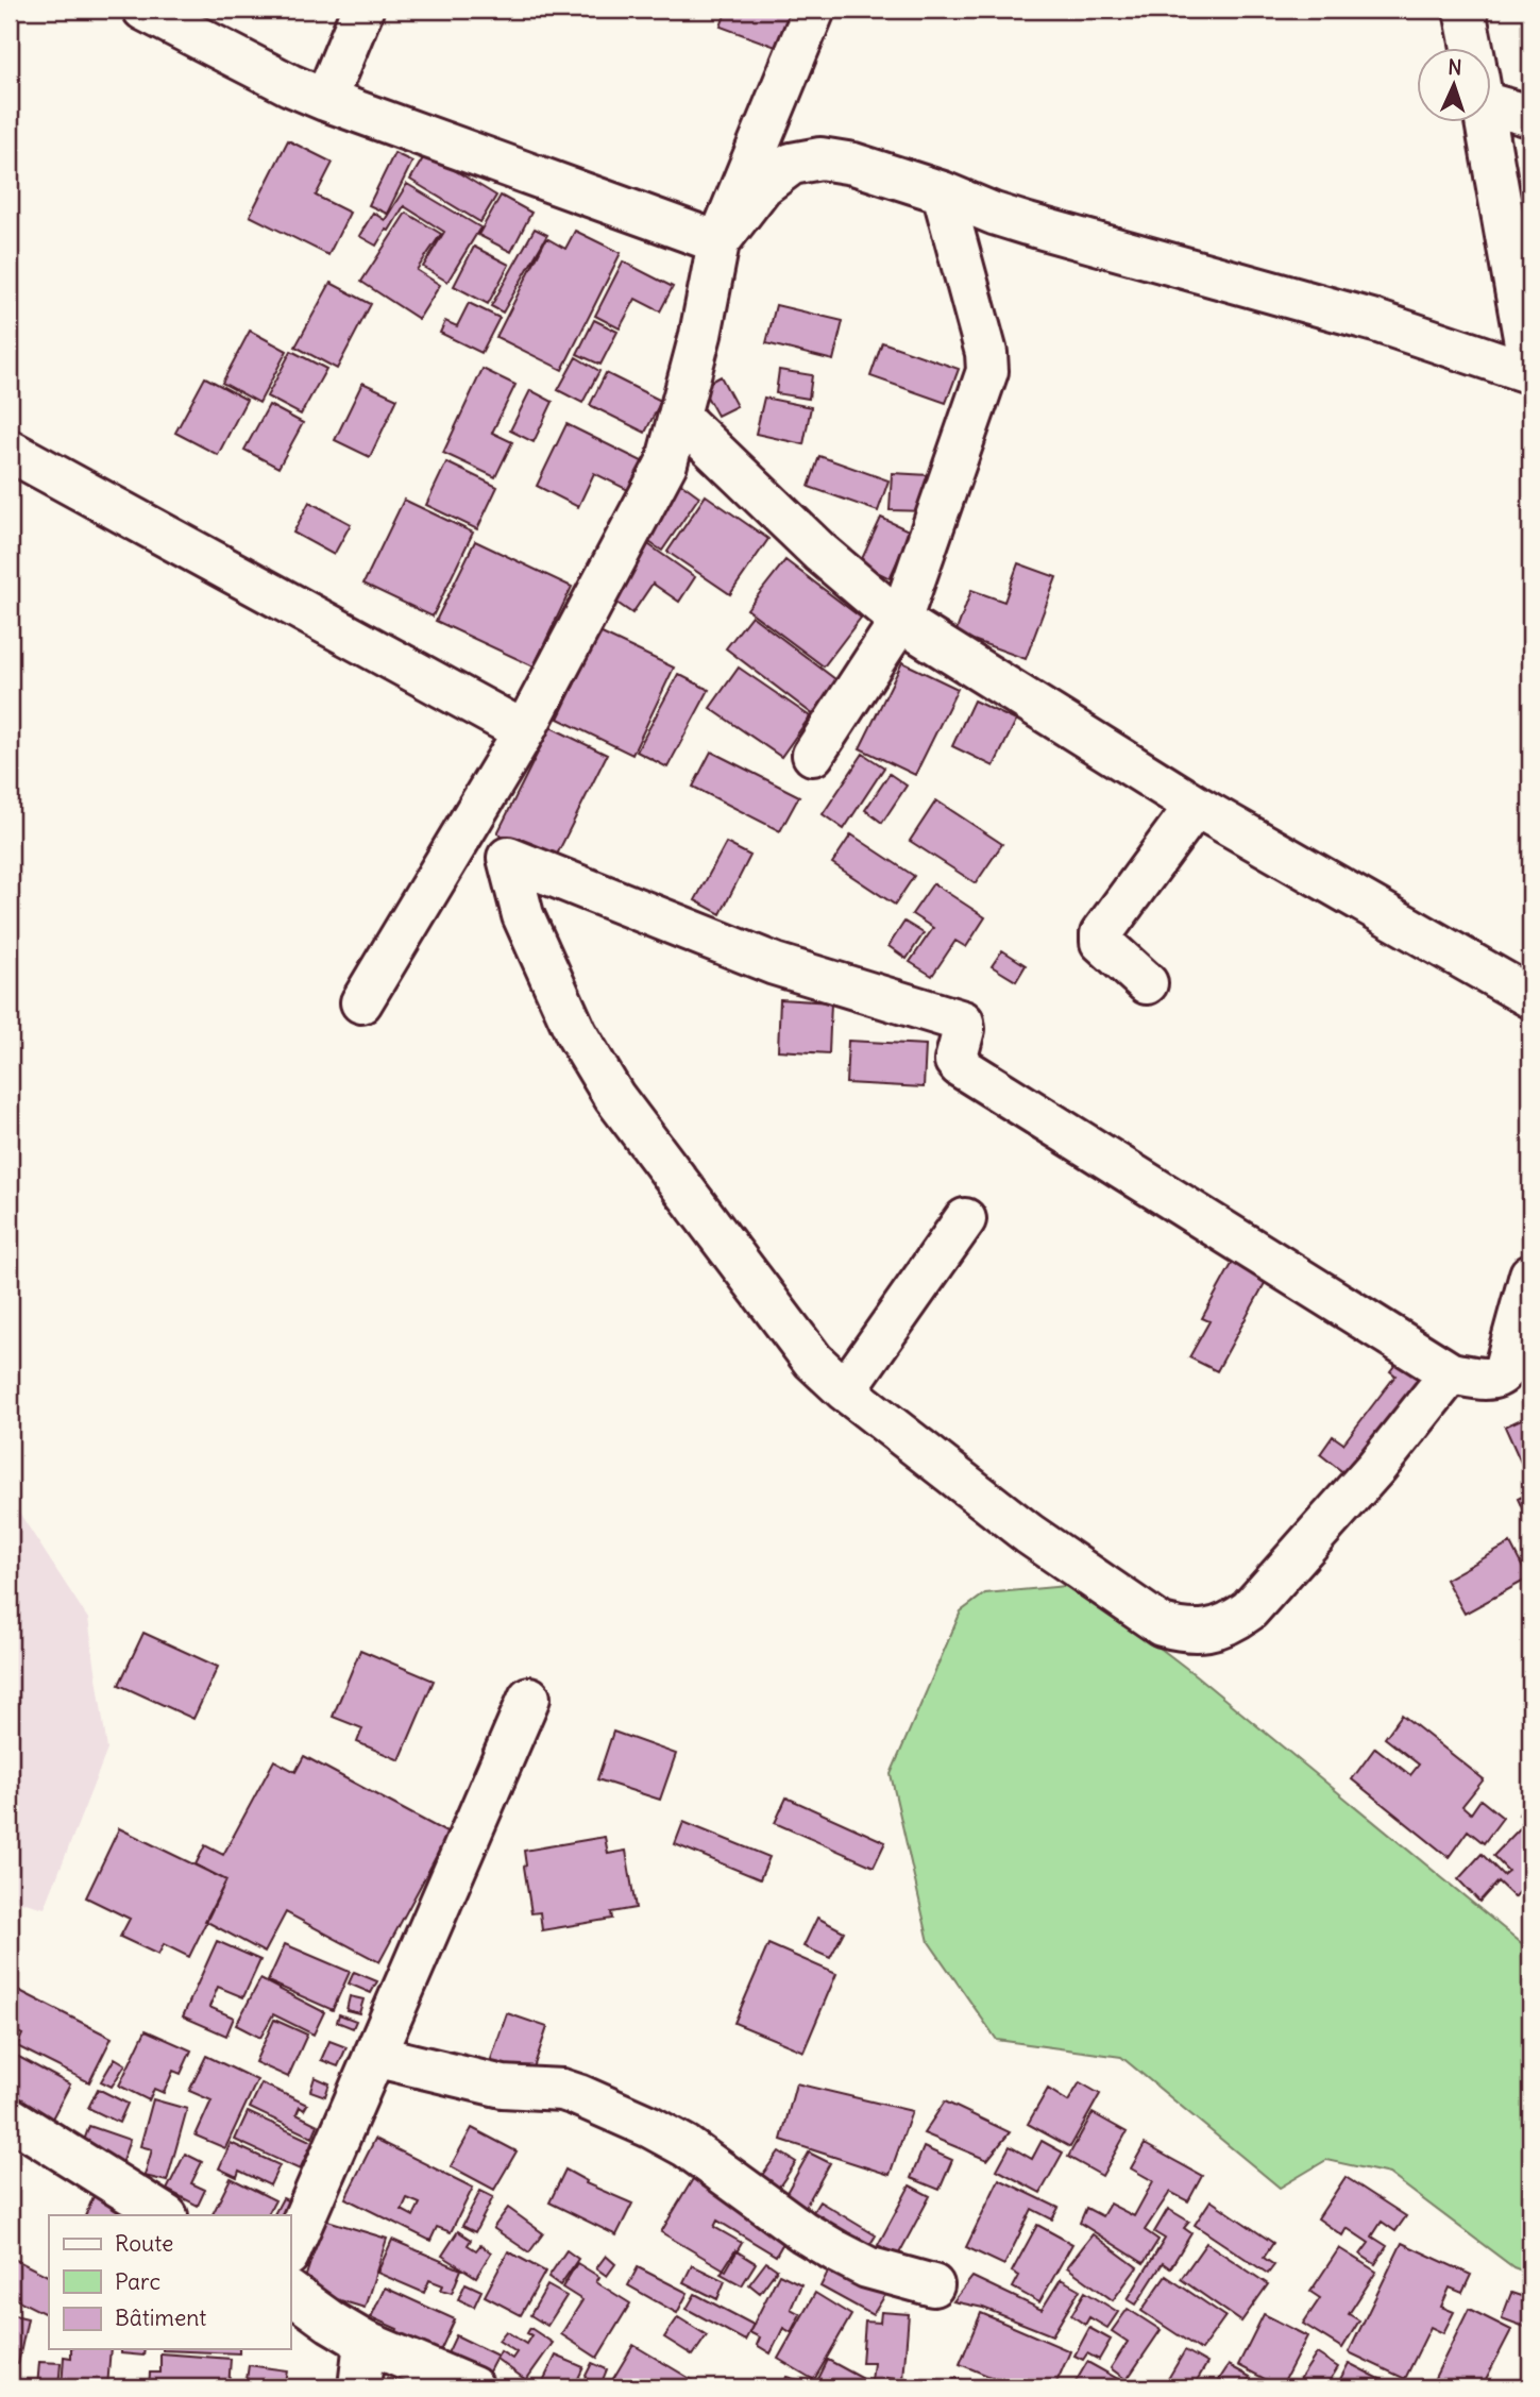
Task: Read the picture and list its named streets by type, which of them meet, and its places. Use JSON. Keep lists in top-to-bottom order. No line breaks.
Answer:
{"legend":["Route","Parc","Bâtiment"],"north":"top"}
